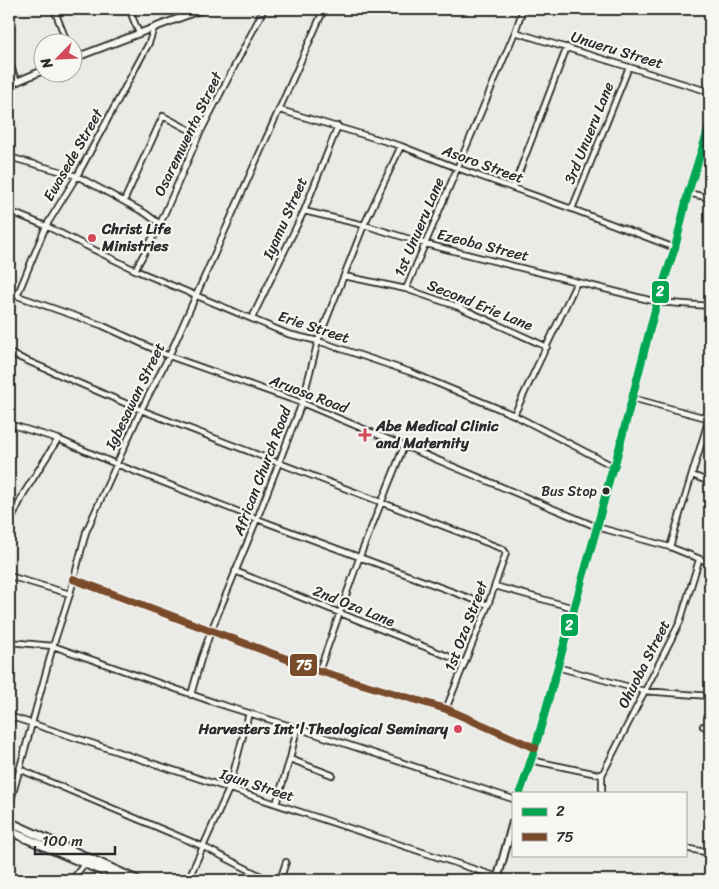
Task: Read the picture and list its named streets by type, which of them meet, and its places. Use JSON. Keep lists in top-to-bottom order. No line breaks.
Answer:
{"streets":{"street":["Unueru Street","3rd Unueru Lane","Osaremwenta Street","Ewasede Street","Asoro Street","Iyamu Street","1st Unueru Lane","Ezeoba Street","Second Erie Lane","Erie Street","Aruosa Road","Igbesawan Street","African Church Road","2nd Oza Lane","1st Oza Street","Ohuoba Street","Igun Street"]},"crossings":[["Unueru Street","3rd Unueru Lane"],["Unueru Street","1st Unueru Lane"],["3rd Unueru Lane","Asoro Street"],["Osaremwenta Street","Erie Street"],["Ewasede Street","Erie Street"],["Ewasede Street","Aruosa Road"],["Asoro Street","Iyamu Street"],["Asoro Street","1st Unueru Lane"],["Asoro Street","Igbesawan Street"],["Asoro Street","African Church Road"],["Iyamu Street","Ezeoba Street"],["Iyamu Street","Erie Street"],["1st Unueru Lane","Ezeoba Street"],["1st Unueru Lane","Second Erie Lane"],["Ezeoba Street","African Church Road"],["Second Erie Lane","African Church Road"],["Erie Street","Igbesawan Street"],["Erie Street","African Church Road"],["Aruosa Road","Igbesawan Street"],["Aruosa Road","African Church Road"],["Aruosa Road","Ohuoba Street"],["Igbesawan Street","Igun Street"],["African Church Road","2nd Oza Lane"],["2nd Oza Lane","1st Oza Street"]],"places":{"other":["Christ Life Ministries","Bus Stop","Harvesters Int'l Theological Seminary"],"health":["Abe Medical Clinic and Maternity"]},"lines":["transit line 2","transit line 75"],"legend":["2","75"],"scale_bar":"100 m","north":"bottom left"}
